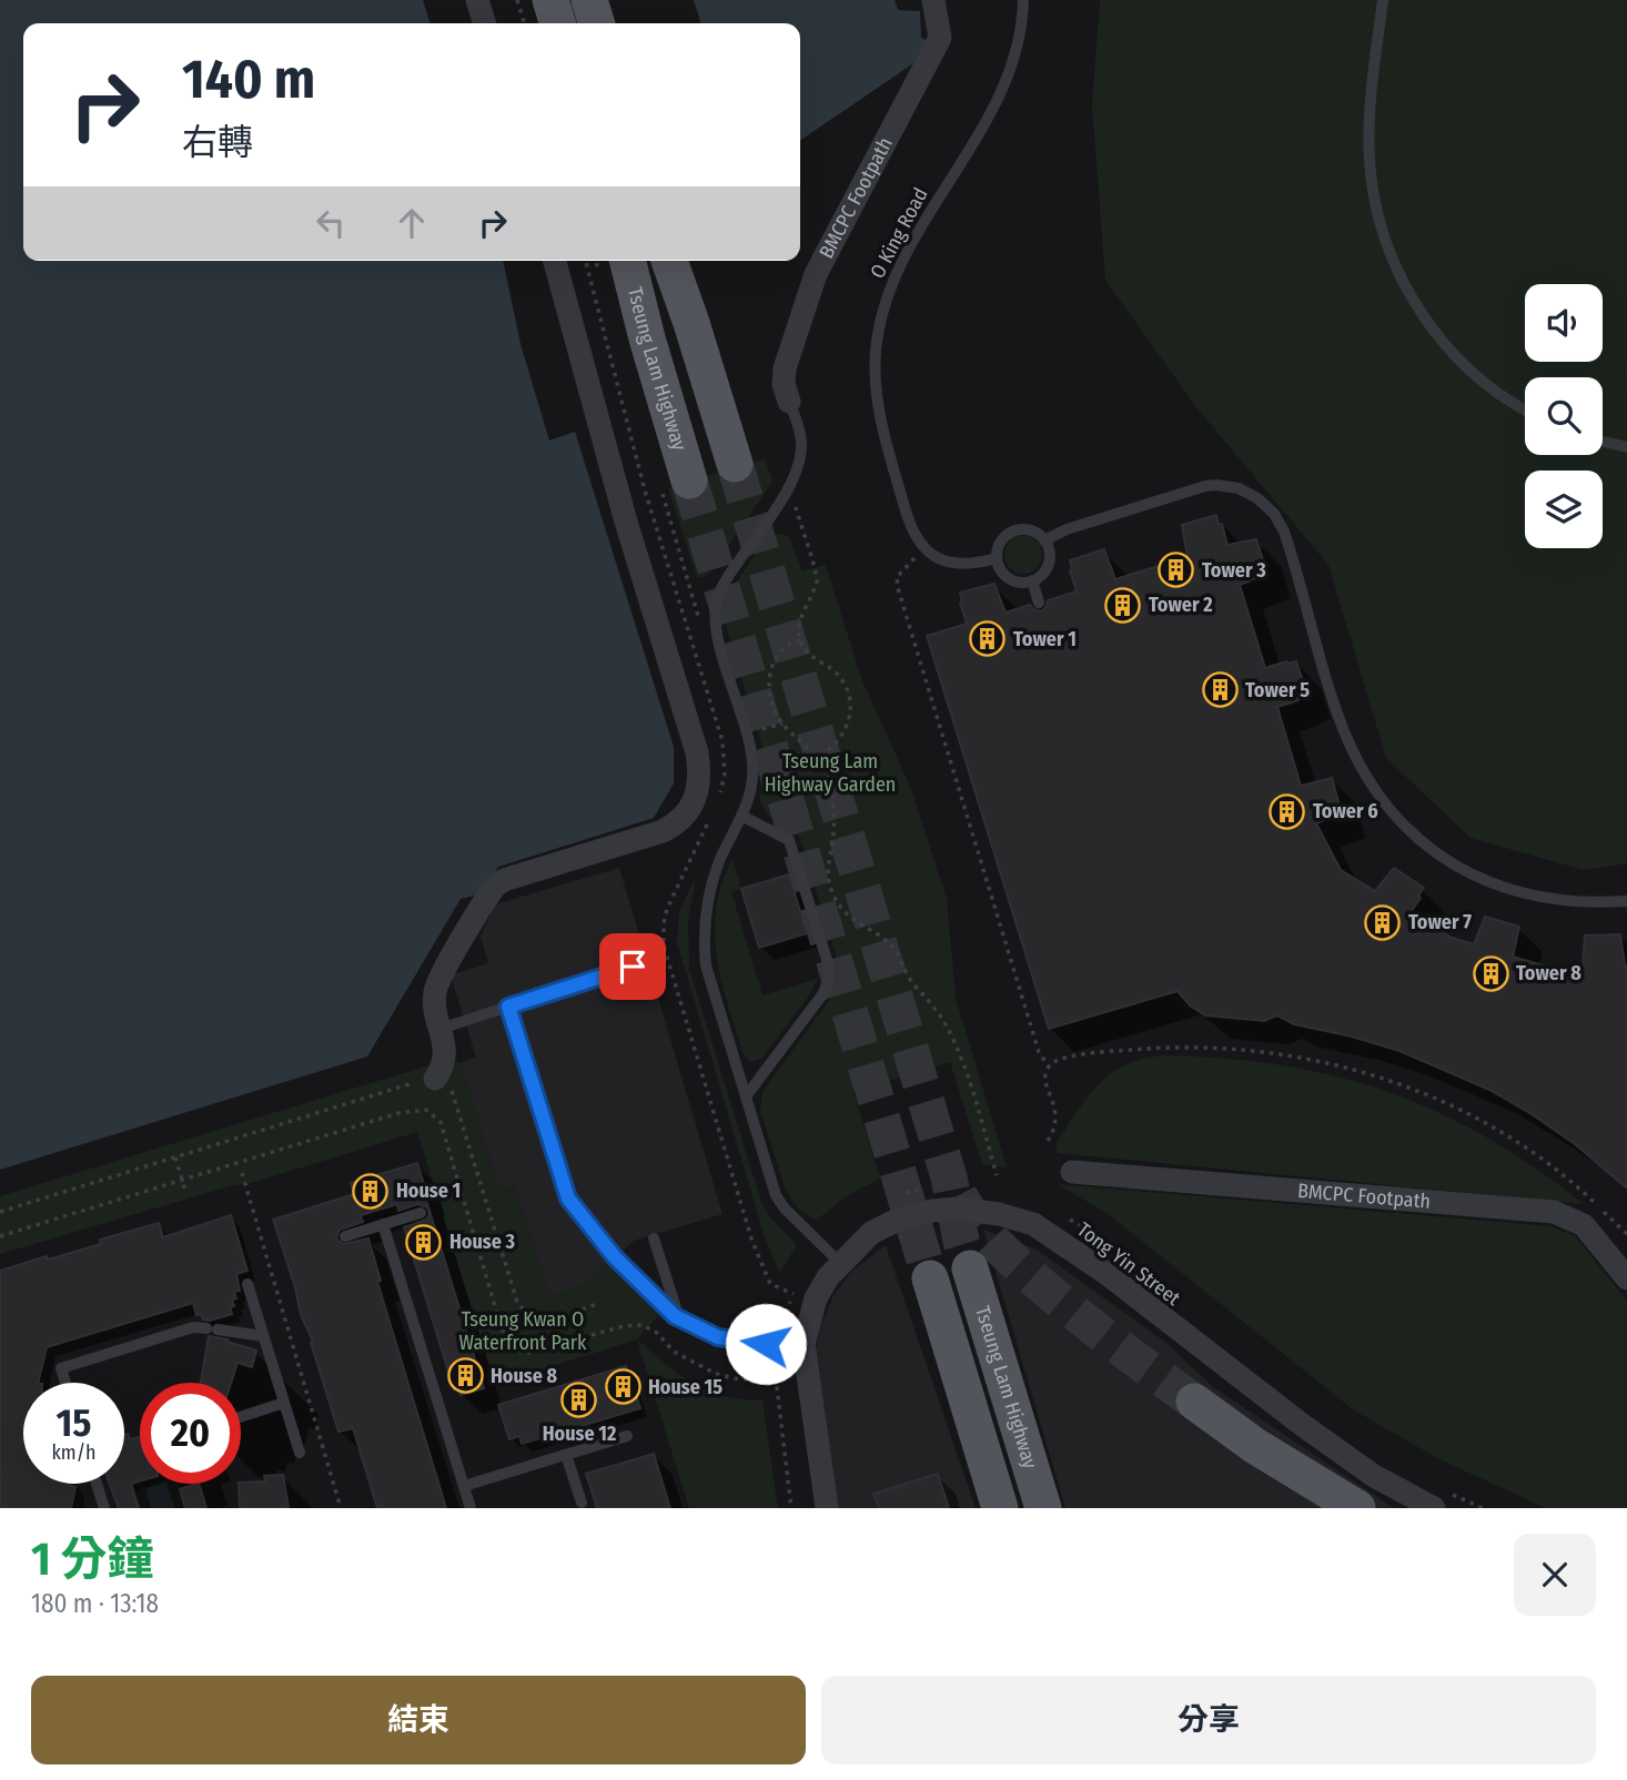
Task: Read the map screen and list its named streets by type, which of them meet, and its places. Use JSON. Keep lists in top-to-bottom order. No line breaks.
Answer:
{"streets":{"main road":["Tseung Lam Highway"],"street":["BMCPC Footpath","Tong Yin Street"],"lane":["O King Road"]},"parks":["Tseung Lam Highway Garden","Tseung Kwan O Waterfront Park"],"places":{"building":["Tower 3","Tower 2","Tower 1","Tower 5","Tower 6","Tower 7","Tower 8","House 1","House 3","House 8","House 15","House 12"]},"page":{"turn":["140 m","右轉"],"speed":"15 km/h","limit":"20","heading":["1 分鐘","180 m · 13:18"],"buttons":["結束","分享"]}}
